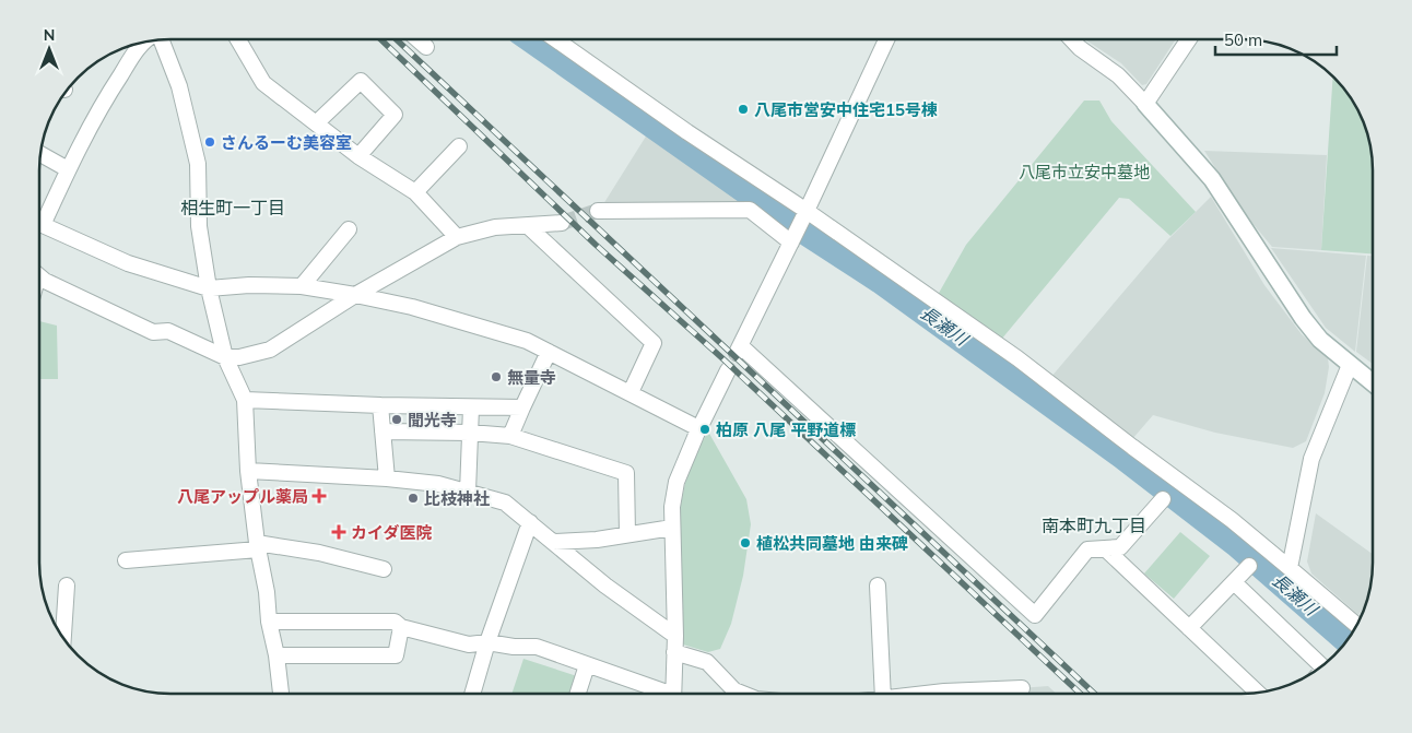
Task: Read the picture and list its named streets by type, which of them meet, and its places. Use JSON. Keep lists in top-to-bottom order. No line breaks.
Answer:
{"districts":["相生町一丁目","南本町九丁目"],"water":["長瀬川"],"parks":["八尾市立安中墓地"],"places":{"other":["八尾市営安中住宅15号棟","さんるーむ美容室","無量寺","聞光寺","柏原 八尾 平野道標","比枝神社","植松共同墓地 由来碑"],"health":["八尾アップル薬局","カイダ医院"]},"scale_bar":"50 m","north":"top"}
